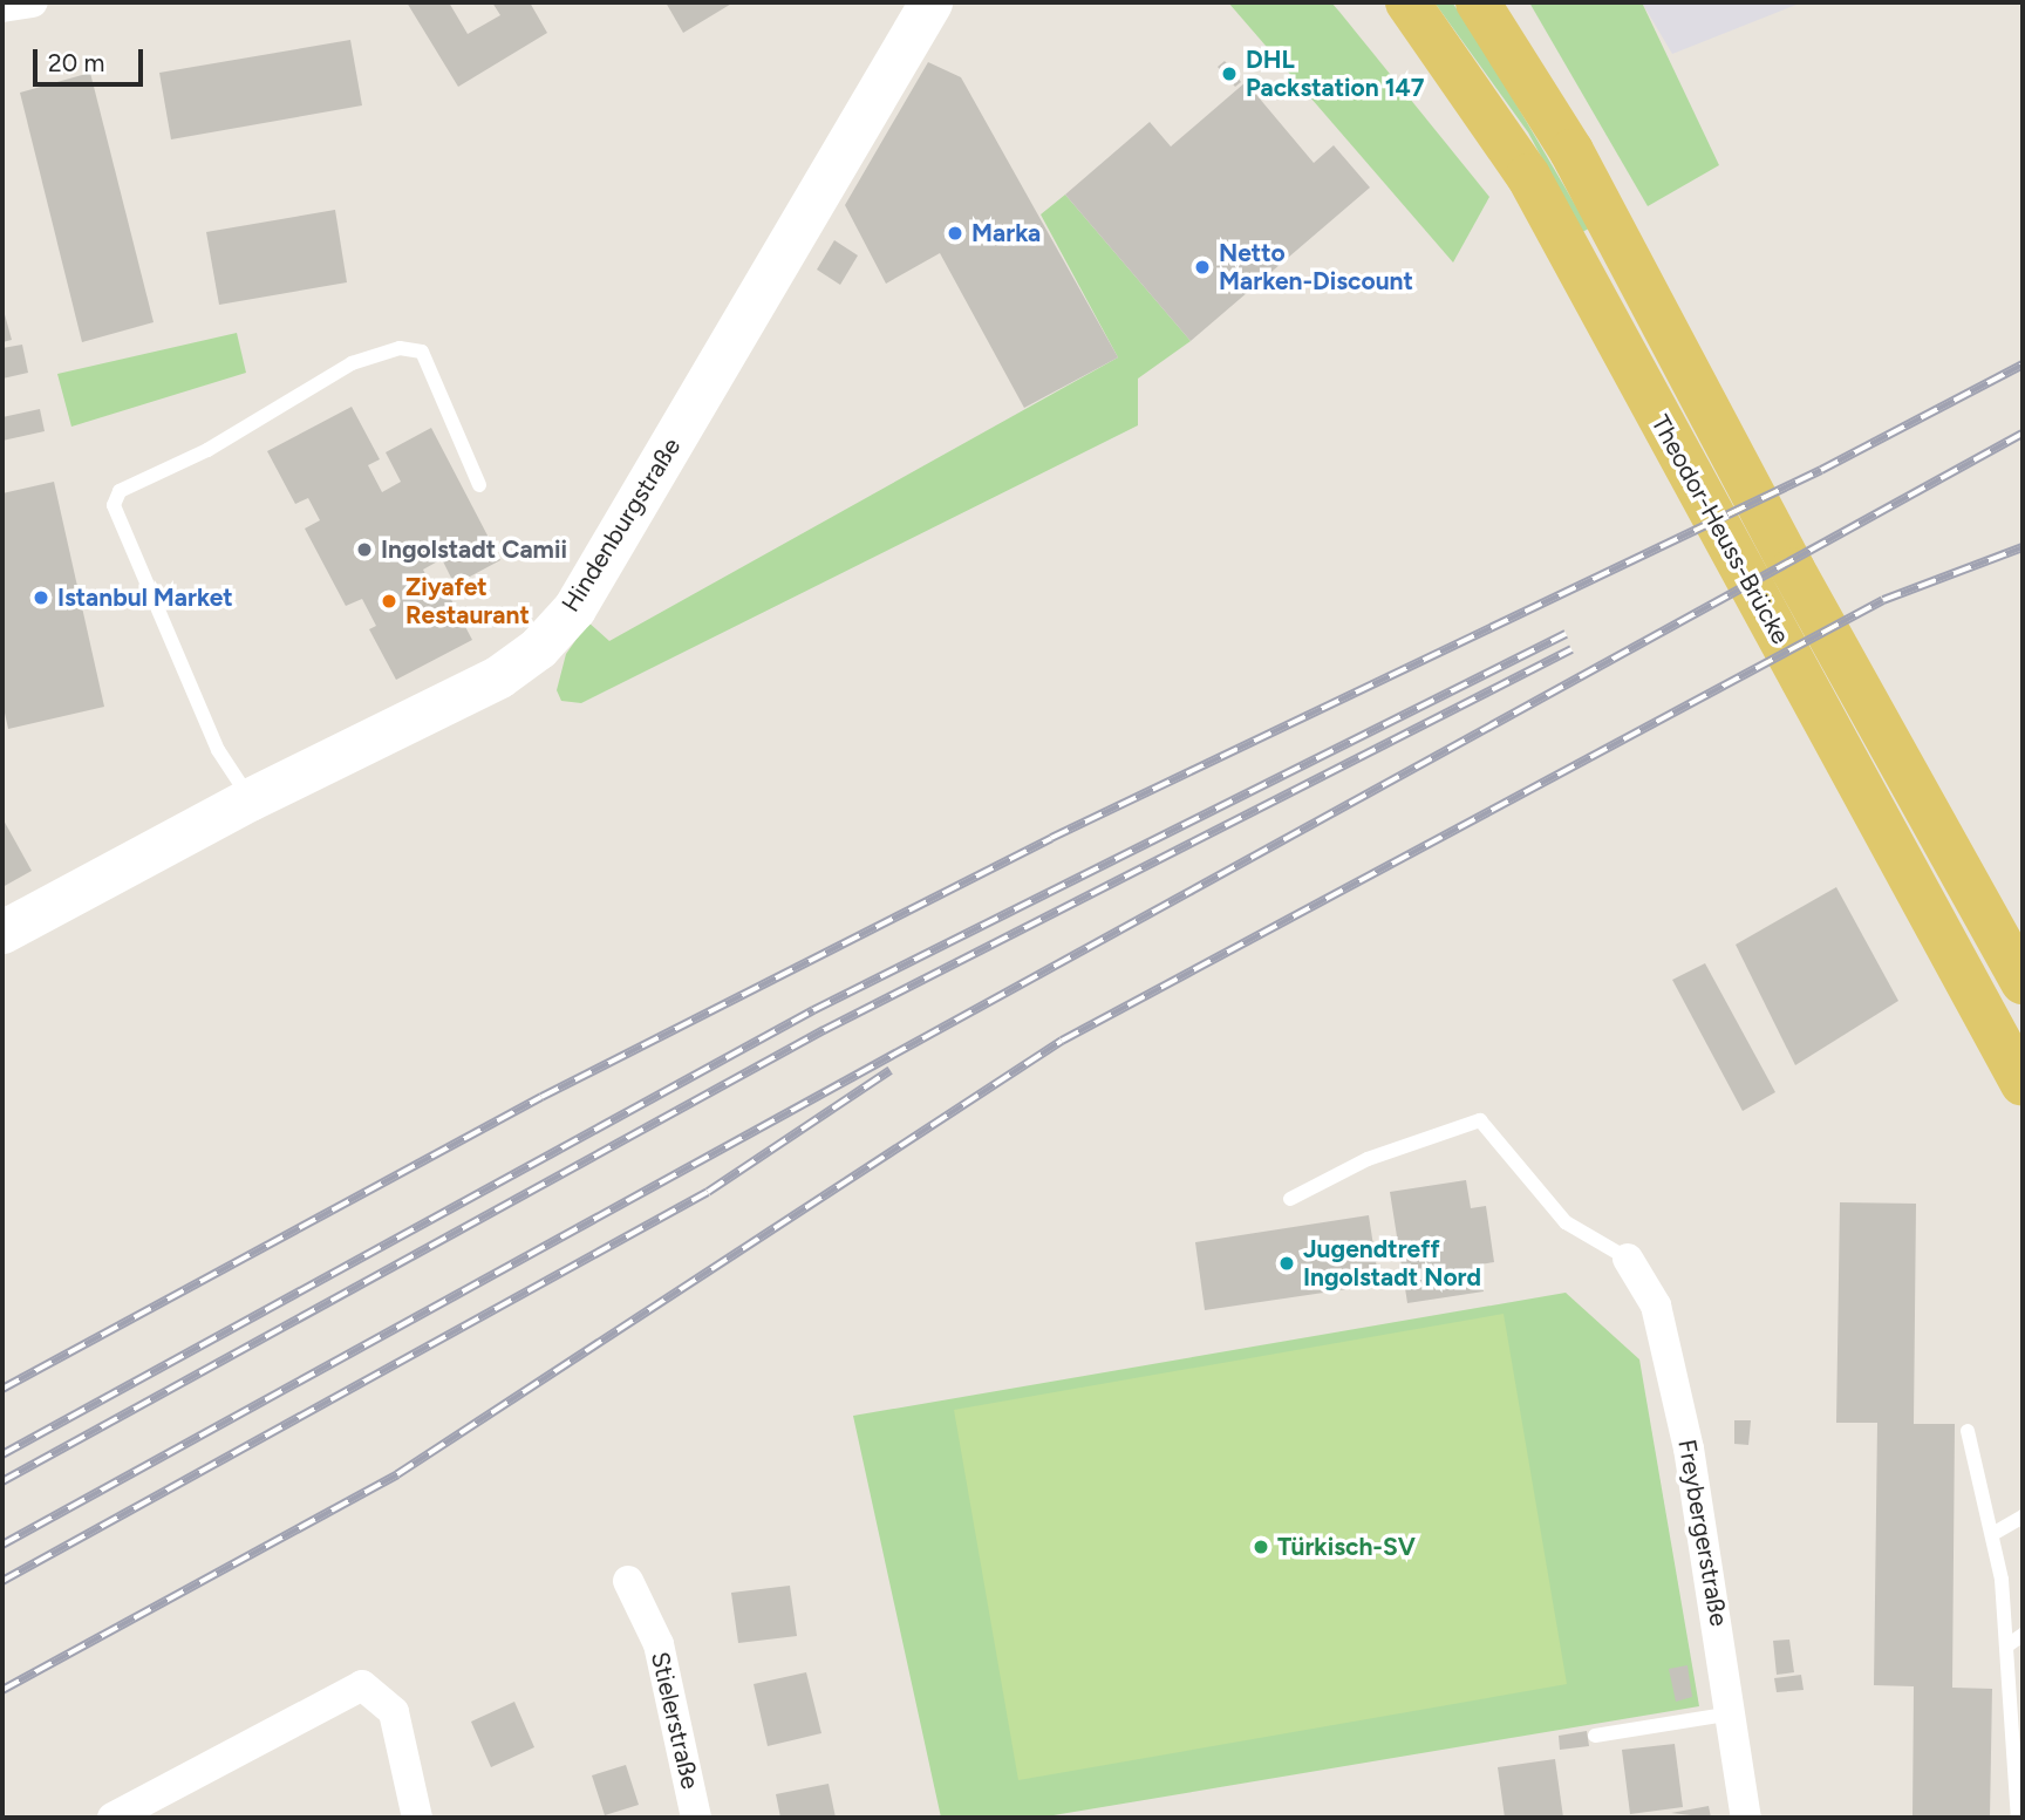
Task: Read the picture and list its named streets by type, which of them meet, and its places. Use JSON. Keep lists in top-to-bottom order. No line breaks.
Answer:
{"streets":{"main road":["Theodor-Heuss-Brücke"],"street":["Hindenburgstraße","Freybergerstraße","Stielerstraße"]},"places":["DHL Packstation 147","Marka","Netto Marken-Discount","Ingolstadt Camii","Istanbul Market","Ziyafet Restaurant","Jugendtreff Ingolstadt Nord","Türkisch-SV"],"scale_bar":"20 m"}
